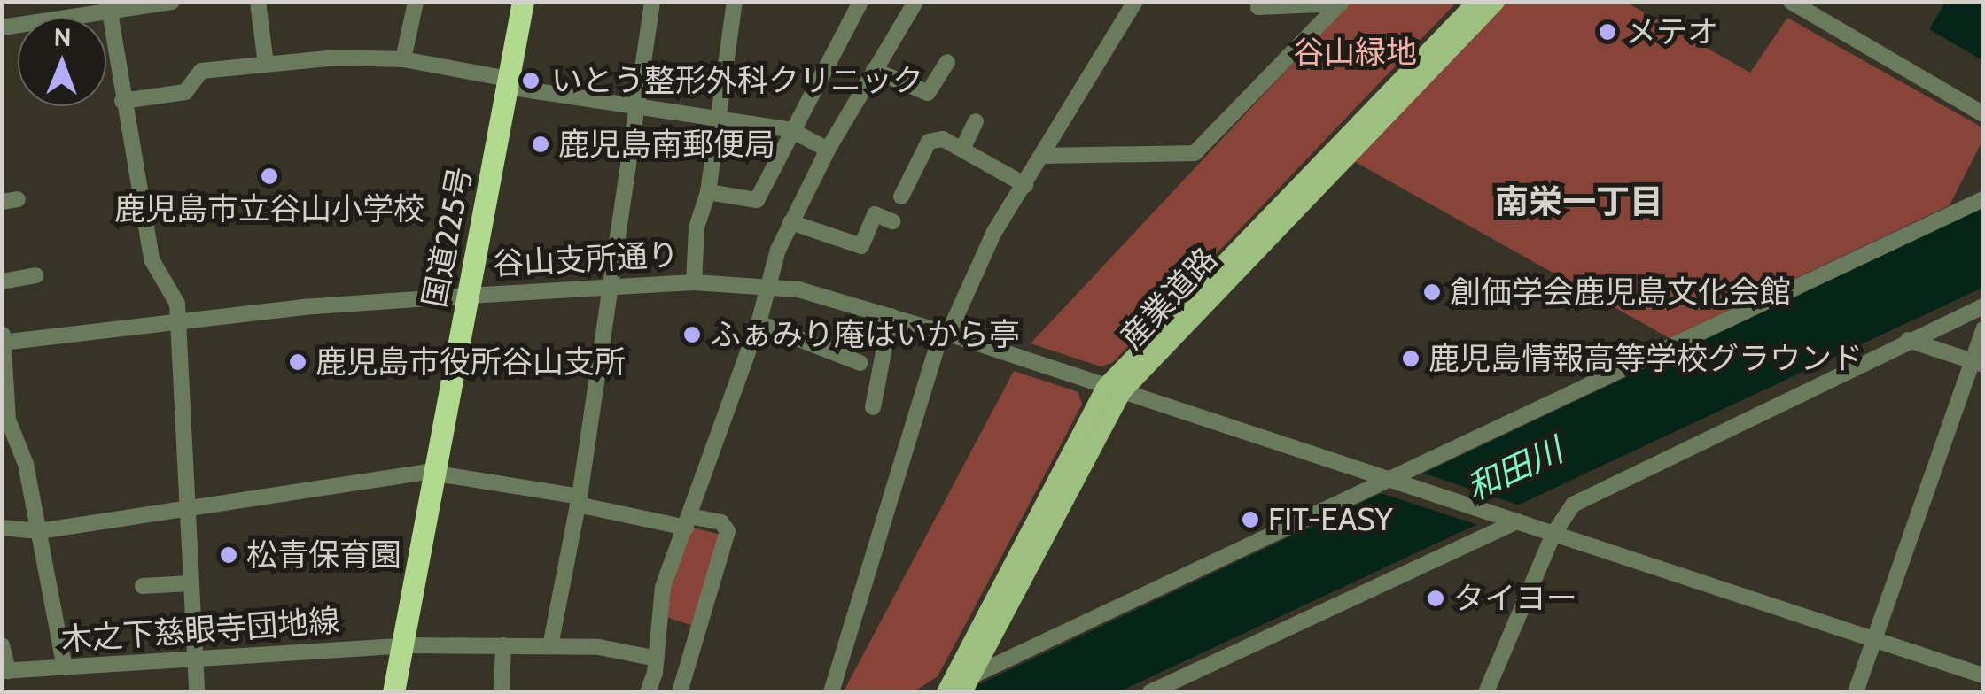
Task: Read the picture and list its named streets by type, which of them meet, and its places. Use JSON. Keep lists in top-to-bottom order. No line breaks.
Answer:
{"streets":{"highway":["国道225号"],"main road":["産業道路"],"street":["谷山支所通り","木之下慈眼寺団地線"]},"crossings":[["国道225号","谷山支所通り"],["国道225号","木之下慈眼寺団地線"],["谷山支所通り","産業道路"]],"districts":["南栄一丁目"],"water":["和田川"],"parks":["谷山緑地"],"places":["メテオ","いとう整形外科クリニック","鹿児島南郵便局","鹿児島市立谷山小学校","創価学会鹿児島文化会館","ふぁみり庵はいから亭","鹿児島情報高等学校グラウンド","鹿児島市役所谷山支所","FIT-EASY","松青保育園","タイヨー"],"north":"top"}
